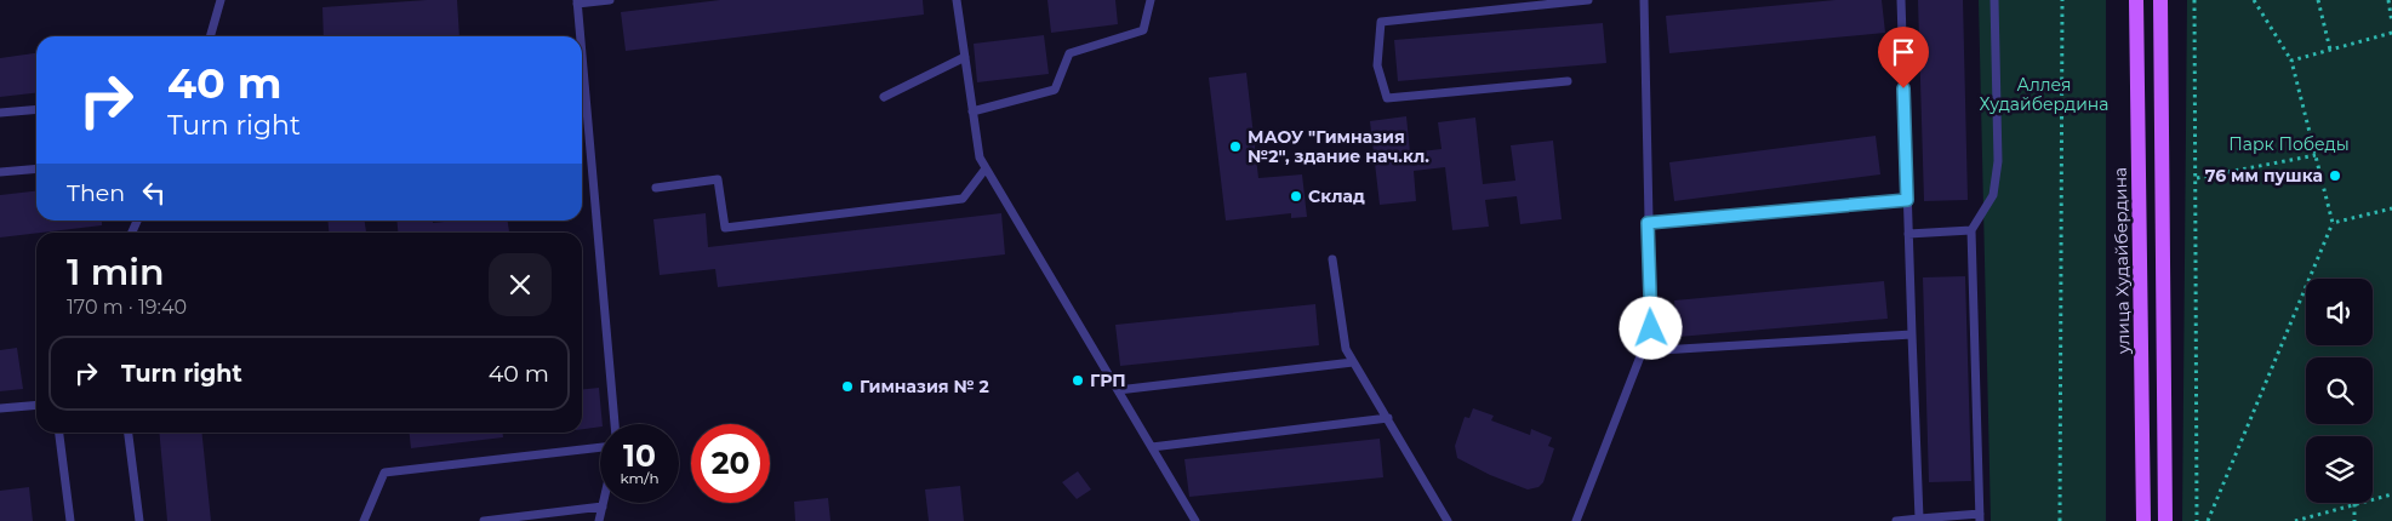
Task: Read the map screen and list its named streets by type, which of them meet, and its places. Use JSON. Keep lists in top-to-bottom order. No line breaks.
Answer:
{"streets":{"main road":["улица Худайбердина"]},"parks":["Аллея Худайбердина","Парк Победы"],"places":["МАОУ \"Гимназия №2\", здание нач.кл.","76 мм пушка","Склад","ГРП","Гимназия № 2"],"page":{"turn":["40 m","Turn right"],"then":"Then","heading":["1 min","170 m · 19:40"],"list":[{"name":"Turn right","value":"40 m"}],"speed":"10 km/h","limit":"20"}}
